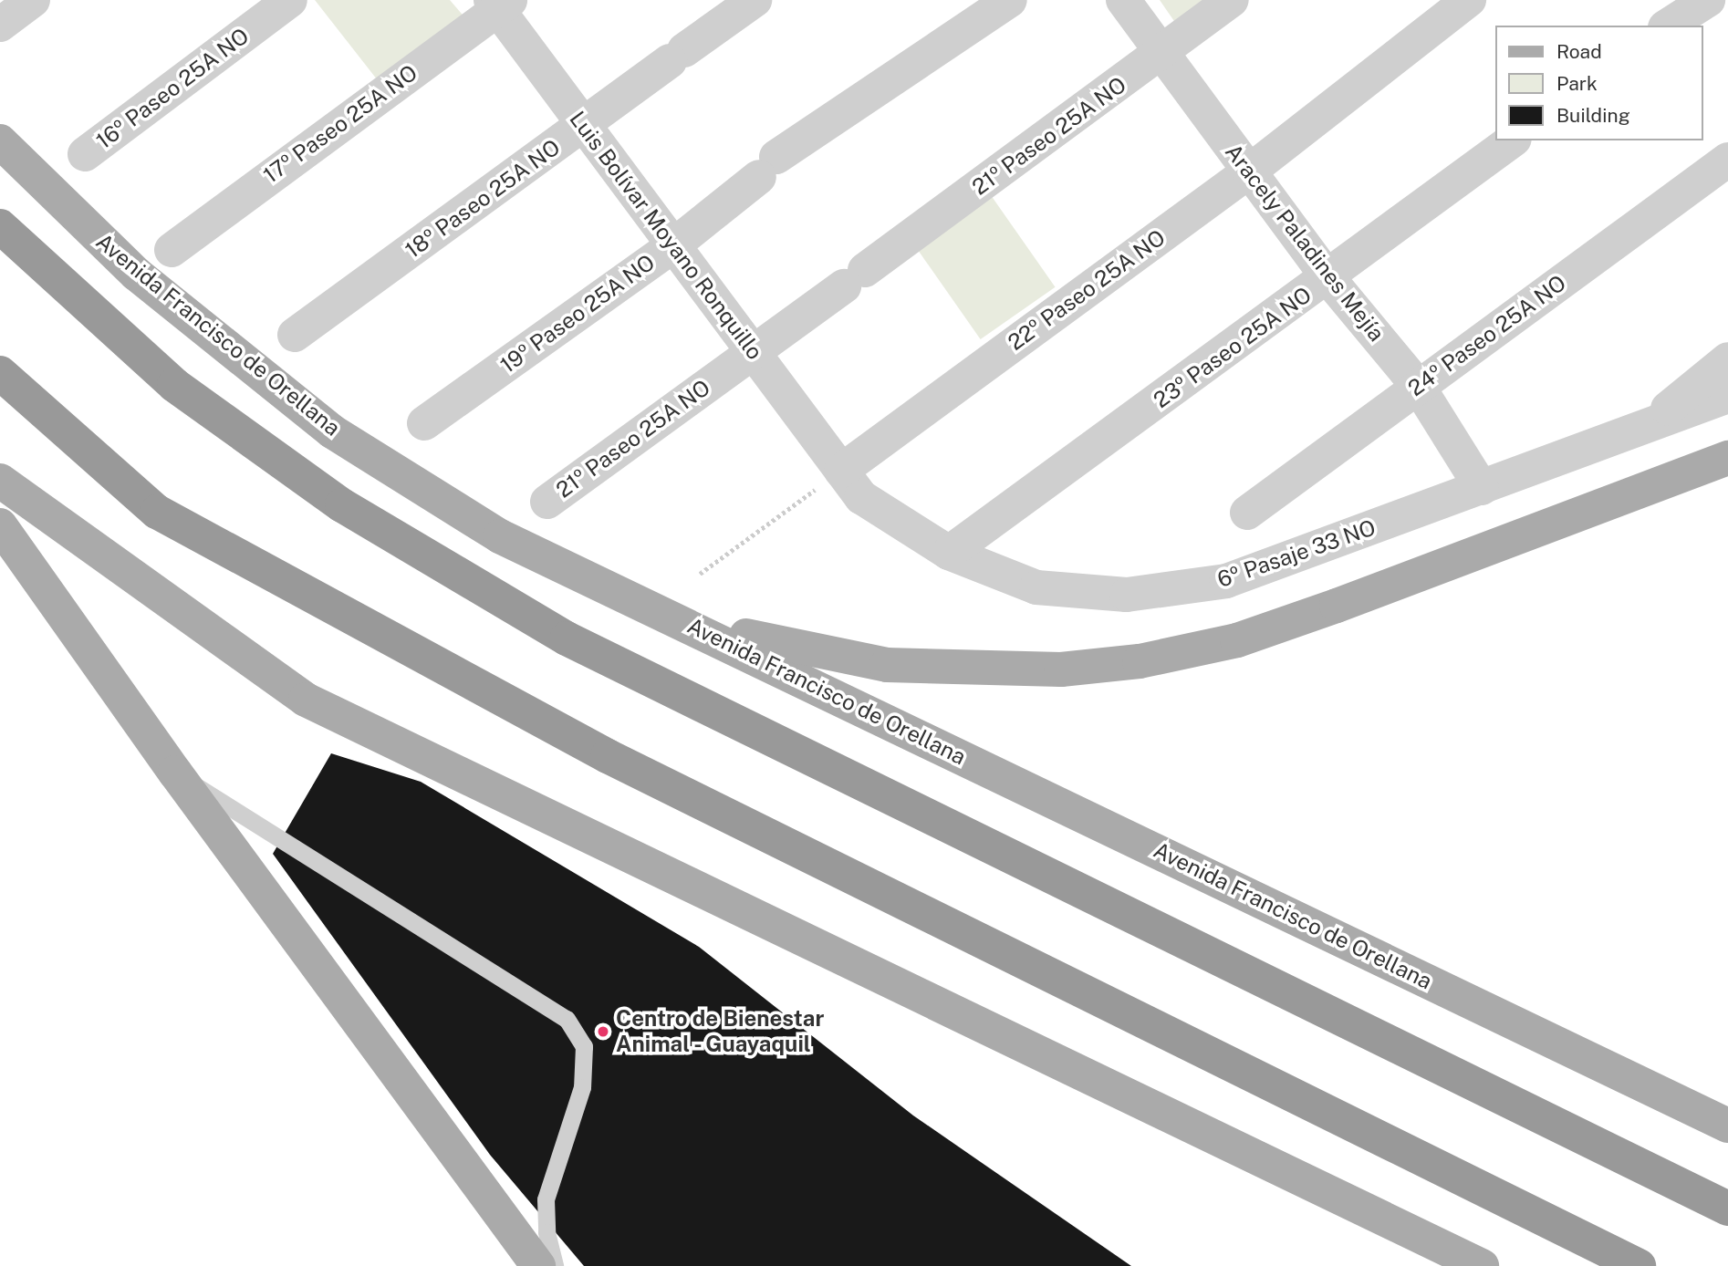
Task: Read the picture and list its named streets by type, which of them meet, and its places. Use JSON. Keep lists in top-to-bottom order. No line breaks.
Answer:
{"streets":{"main road":["Avenida Francisco de Orellana"],"street":["16º Paseo 25A NO","17º Paseo 25A NO","21º Paseo 25A NO","18º Paseo 25A NO","Luis Bolívar Moyano Ronquillo","Aracely Paladines Mejía","22º Paseo 25A NO","19º Paseo 25A NO","24º Paseo 25A NO","23º Paseo 25A NO","6º Pasaje 33 NO"]},"crossings":[["17º Paseo 25A NO","Luis Bolívar Moyano Ronquillo"],["21º Paseo 25A NO","Luis Bolívar Moyano Ronquillo"],["21º Paseo 25A NO","Aracely Paladines Mejía"],["18º Paseo 25A NO","Luis Bolívar Moyano Ronquillo"],["Luis Bolívar Moyano Ronquillo","22º Paseo 25A NO"],["Luis Bolívar Moyano Ronquillo","19º Paseo 25A NO"],["Luis Bolívar Moyano Ronquillo","6º Pasaje 33 NO"],["Aracely Paladines Mejía","22º Paseo 25A NO"],["Aracely Paladines Mejía","24º Paseo 25A NO"],["Aracely Paladines Mejía","23º Paseo 25A NO"],["Aracely Paladines Mejía","6º Pasaje 33 NO"],["22º Paseo 25A NO","6º Pasaje 33 NO"],["23º Paseo 25A NO","6º Pasaje 33 NO"]],"places":["Centro de Bienestar Animal - Guayaquil"],"legend":["Road","Park","Building"]}
